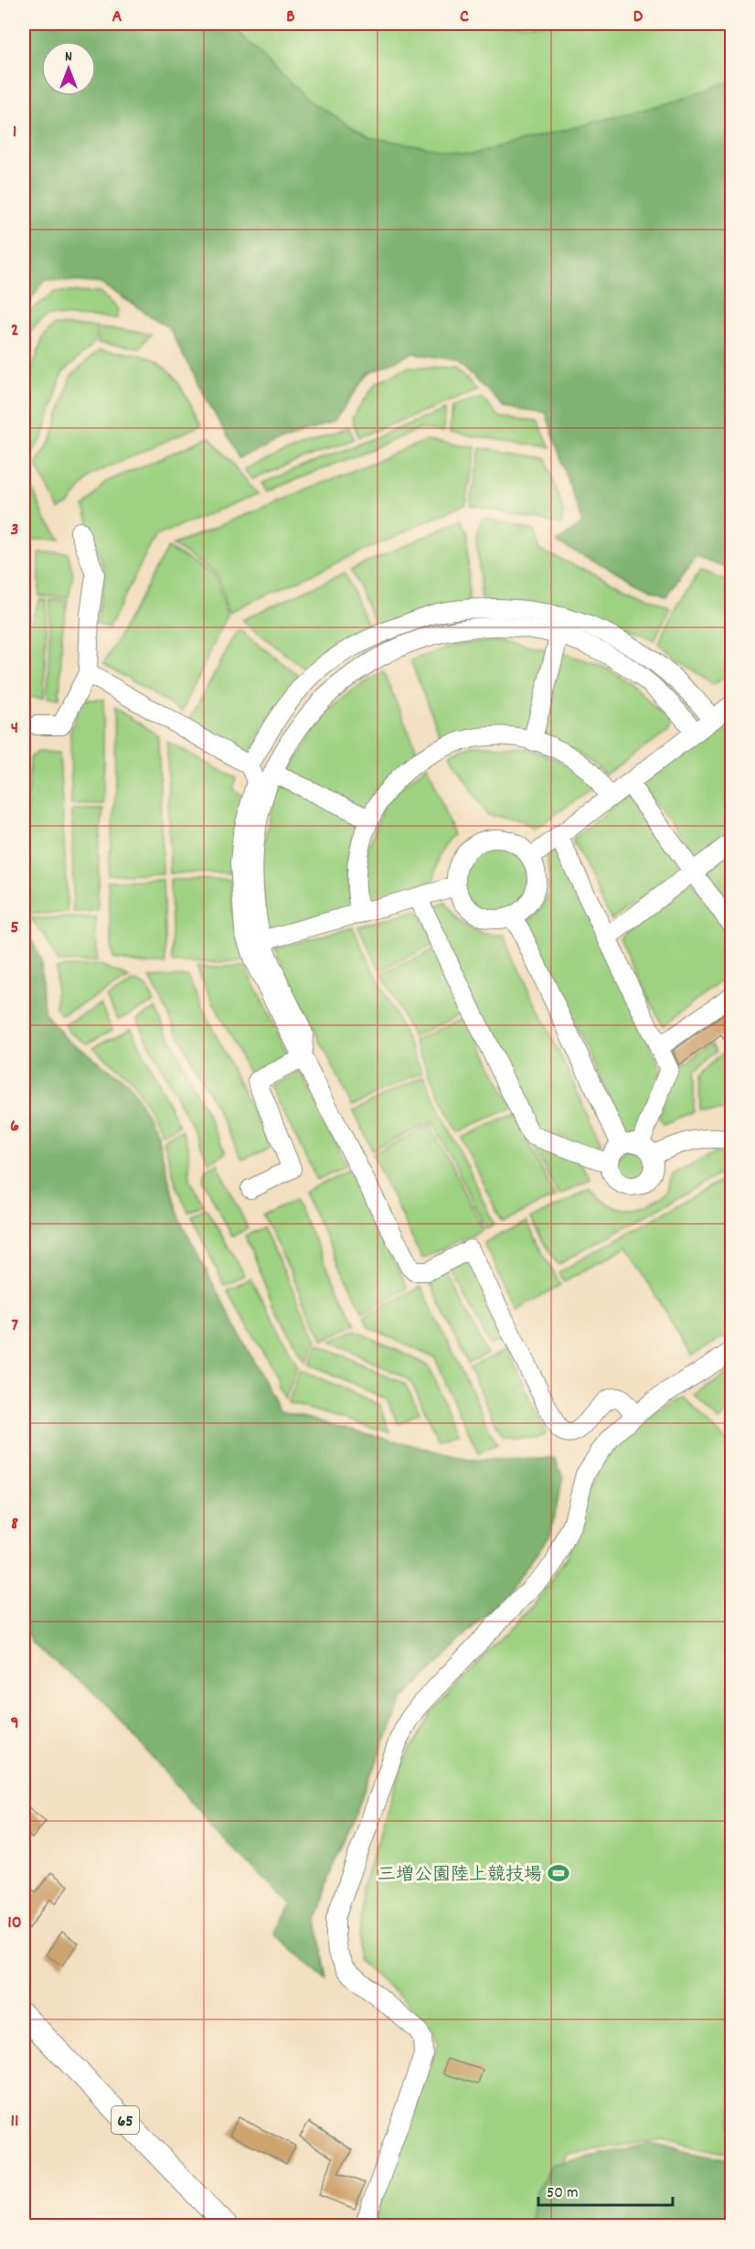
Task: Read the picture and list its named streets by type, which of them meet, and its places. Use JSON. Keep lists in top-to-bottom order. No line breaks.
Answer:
{"streets":{"main road":["65"]},"places":{"sports":["三増公園陸上競技場"]},"scale_bar":"50 m","north":"top","grid":{"columns":["A","B","C","D"],"rows":["1","2","3","4","5","6","7","8","9","10","11"]}}
